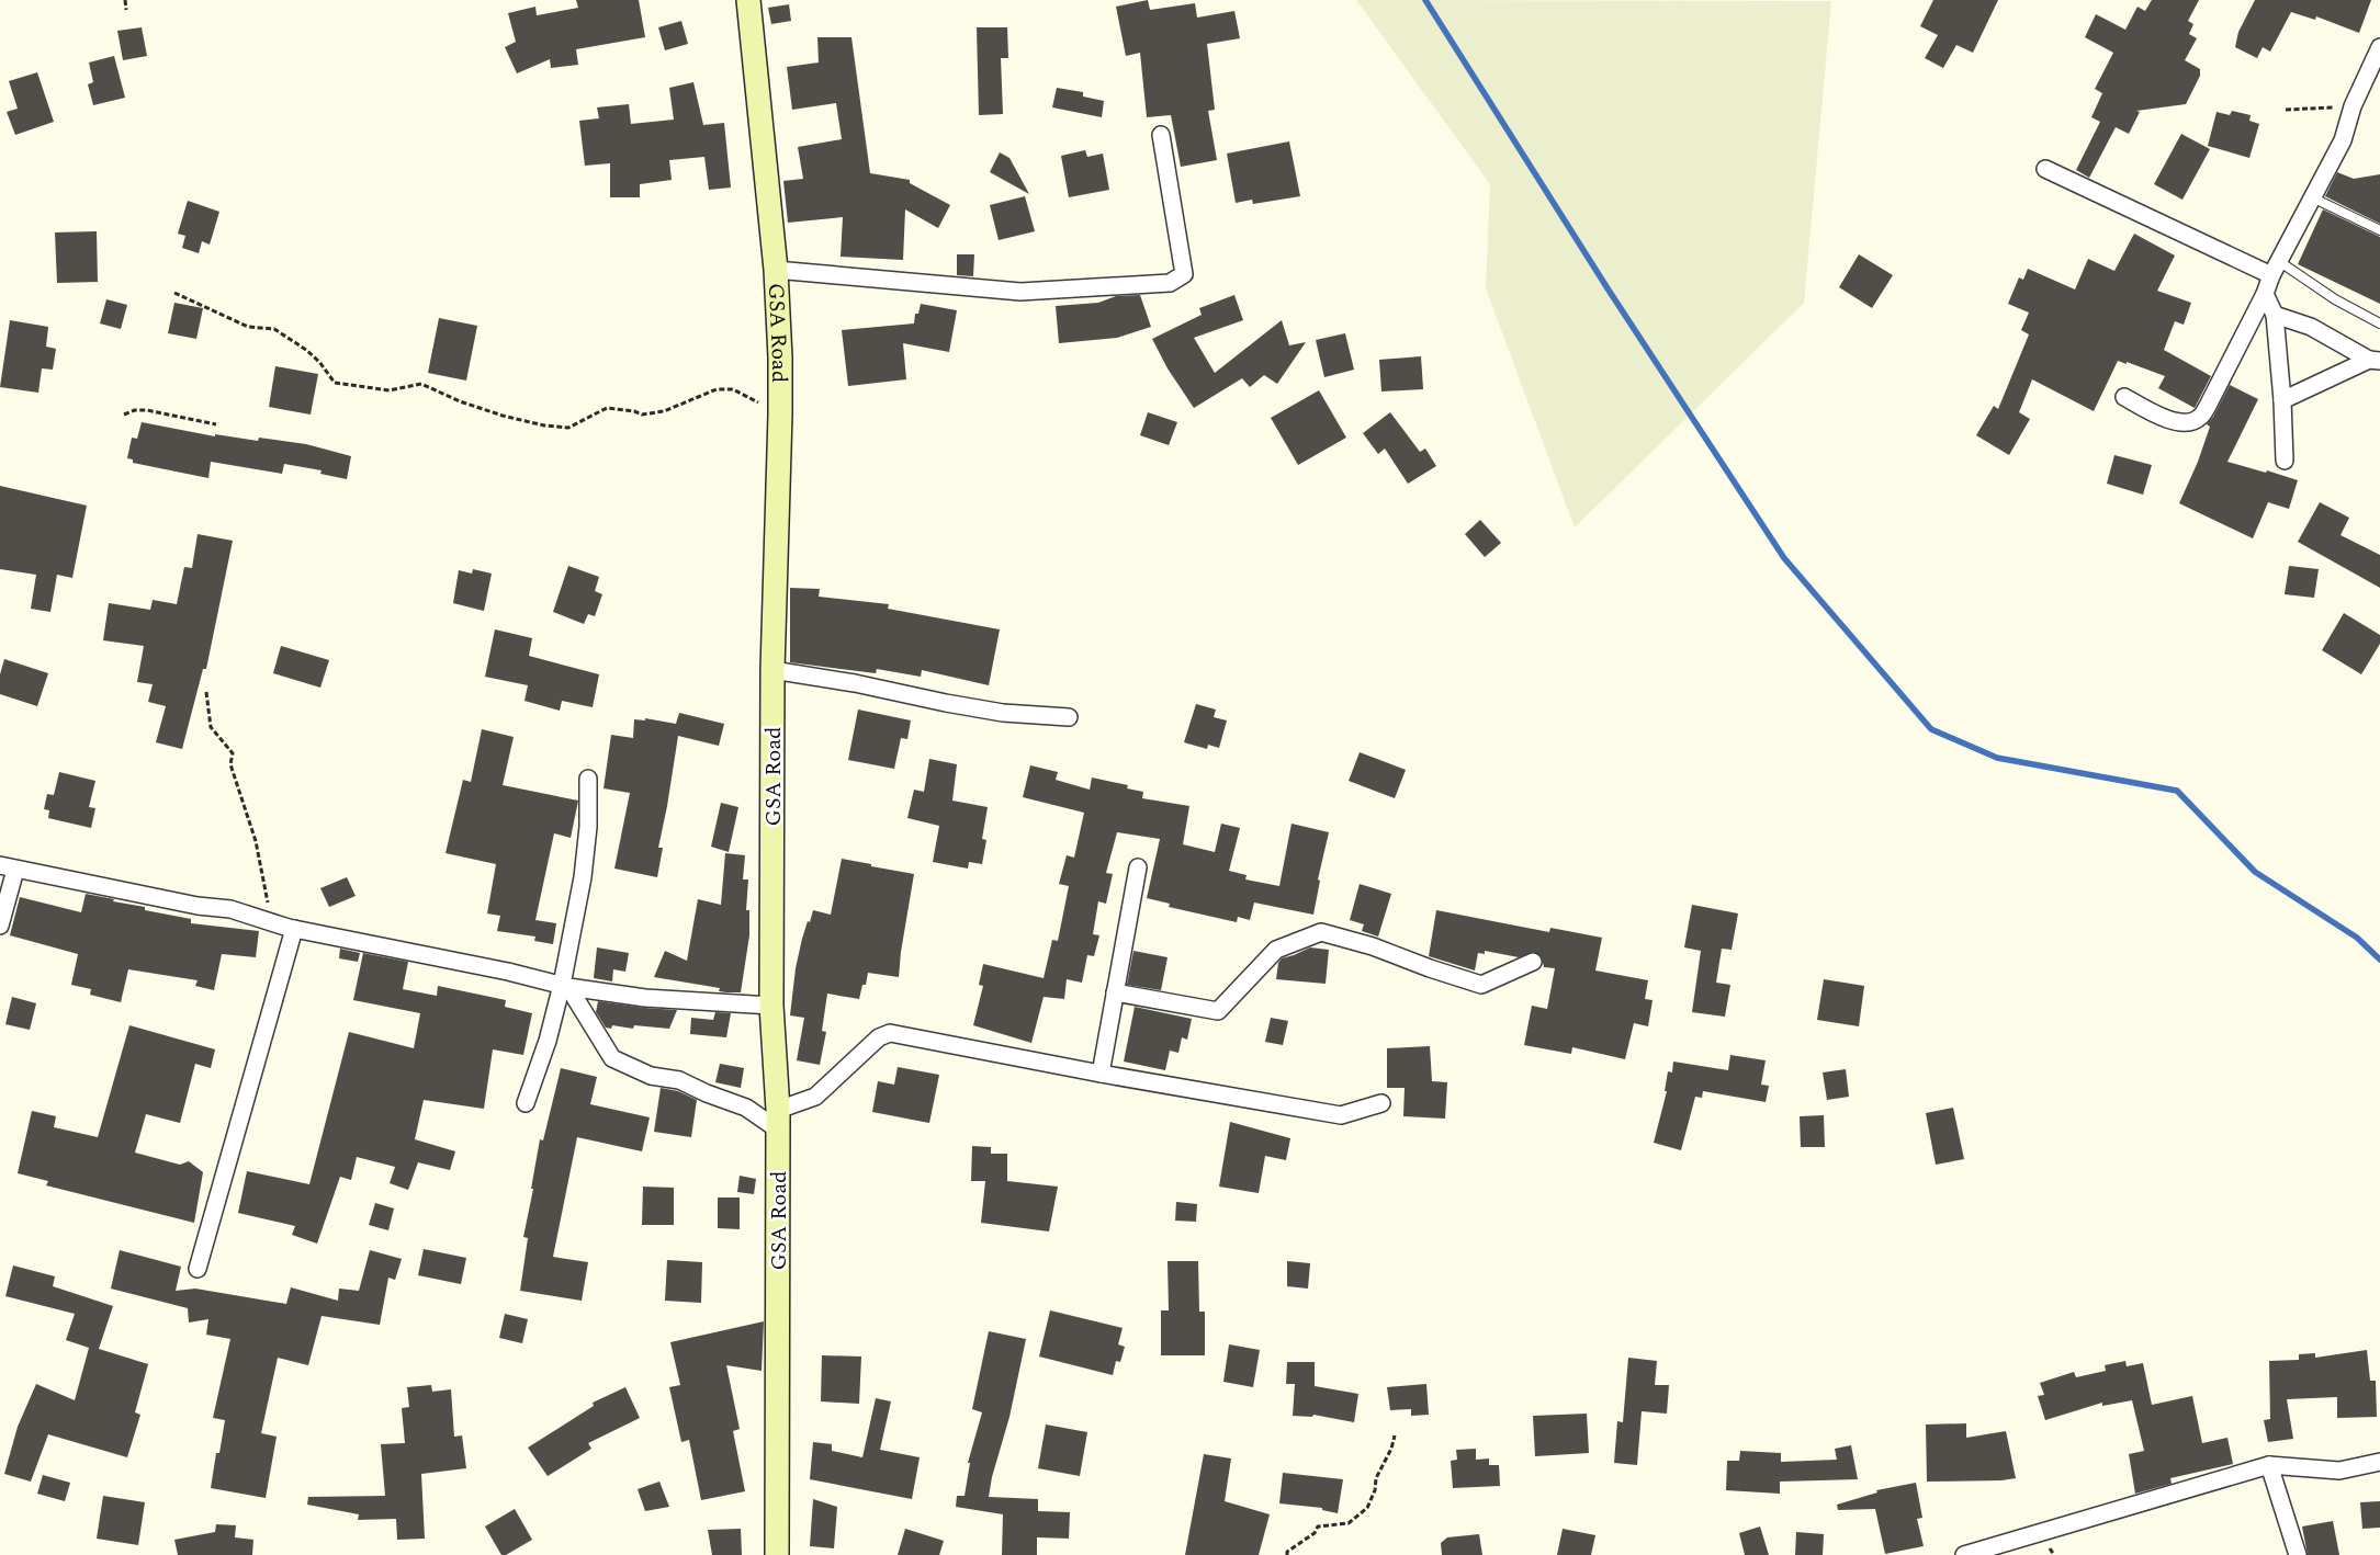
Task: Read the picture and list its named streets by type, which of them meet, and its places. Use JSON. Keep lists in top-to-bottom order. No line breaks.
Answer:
{"streets":{"street":["GSA Road"]}}
